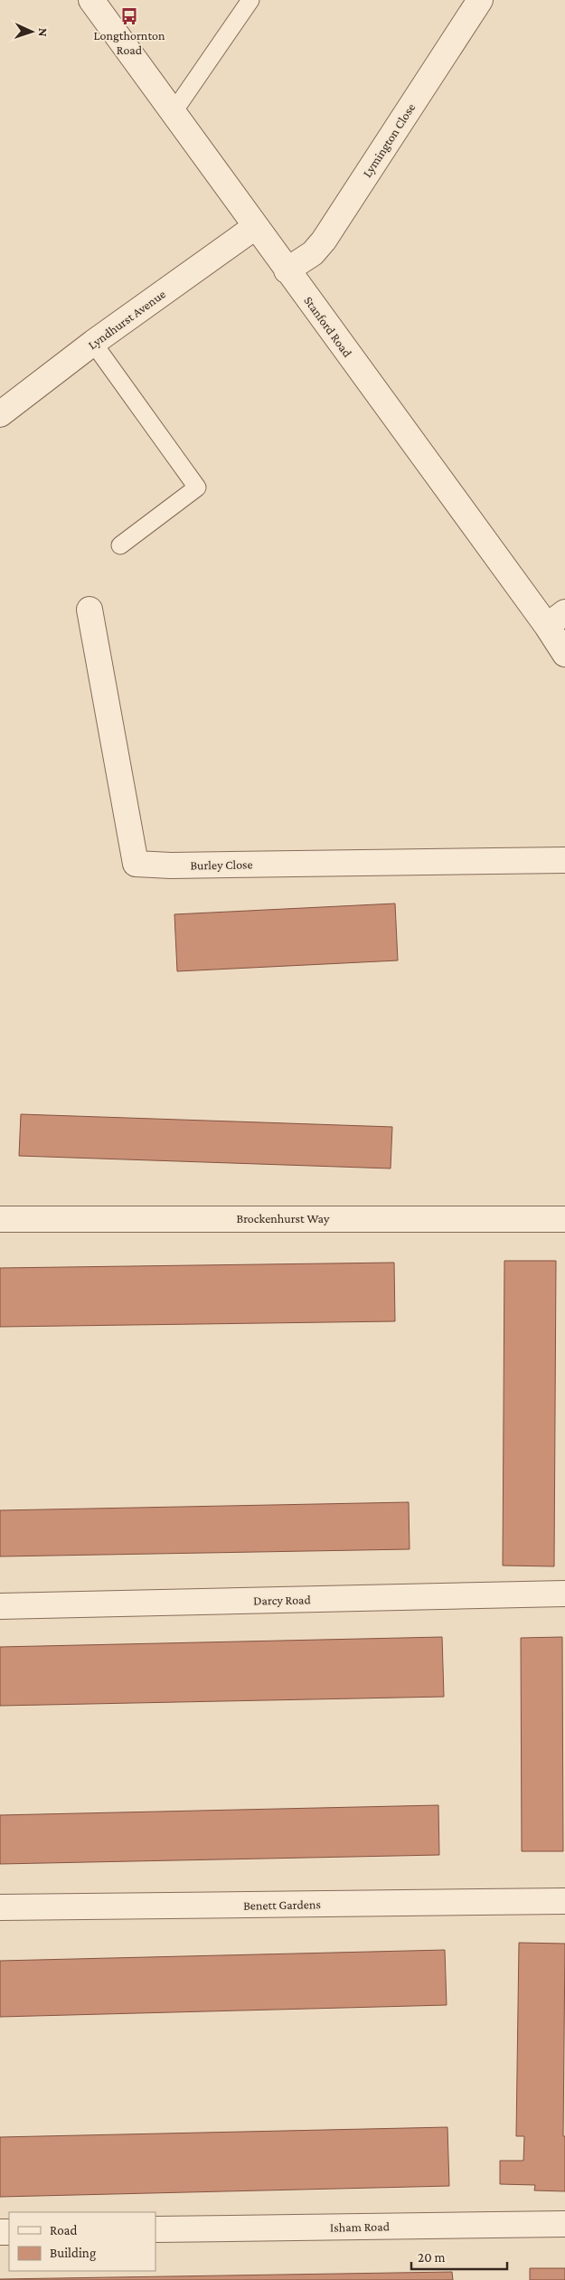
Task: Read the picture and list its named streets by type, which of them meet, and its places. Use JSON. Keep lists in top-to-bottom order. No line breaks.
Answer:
{"streets":{"street":["Lymington Close","Lyndhurst Avenue","Stanford Road","Burley Close","Brockenhurst Way","Darcy Road","Benett Gardens","Isham Road"]},"crossings":[["Lymington Close","Stanford Road"],["Lyndhurst Avenue","Stanford Road"]],"places":{"bus stop":["Longthornton Road"]},"legend":["Road","Building"],"scale_bar":"20 m","north":"right"}
